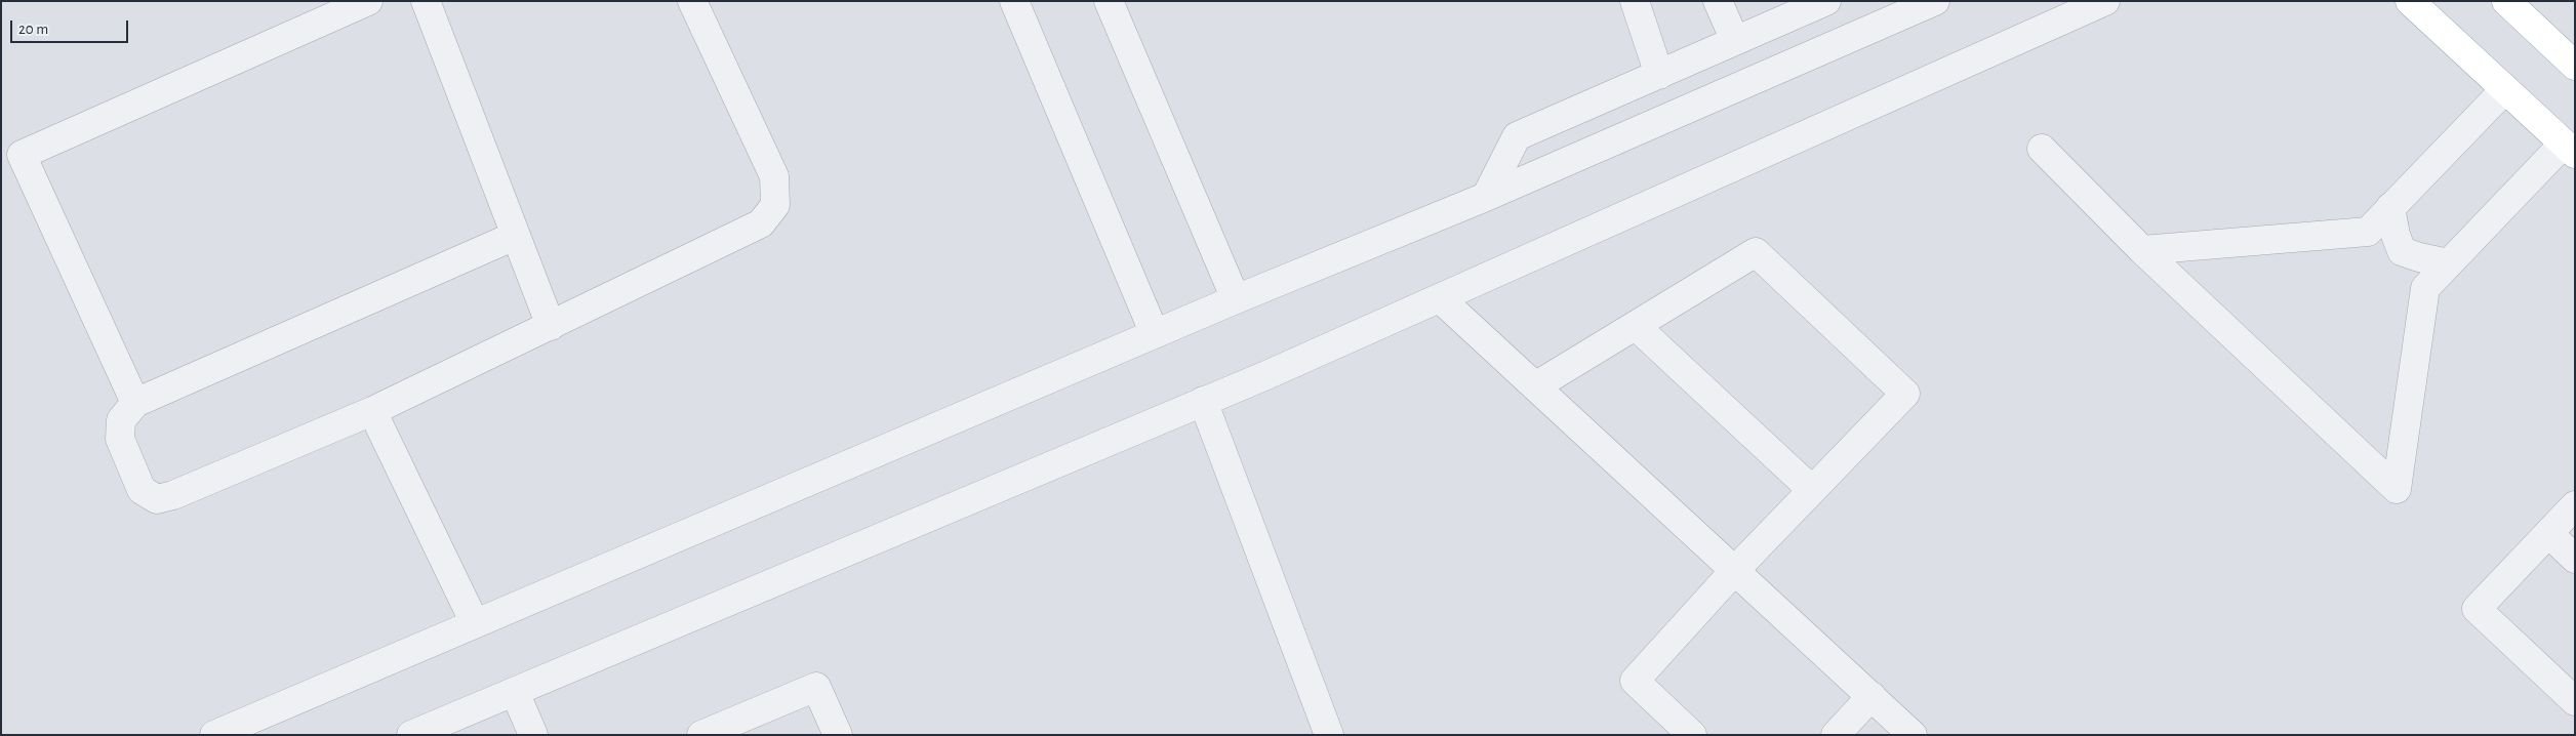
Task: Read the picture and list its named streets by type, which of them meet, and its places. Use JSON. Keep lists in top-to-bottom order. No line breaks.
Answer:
{"scale_bar":"20 m"}
